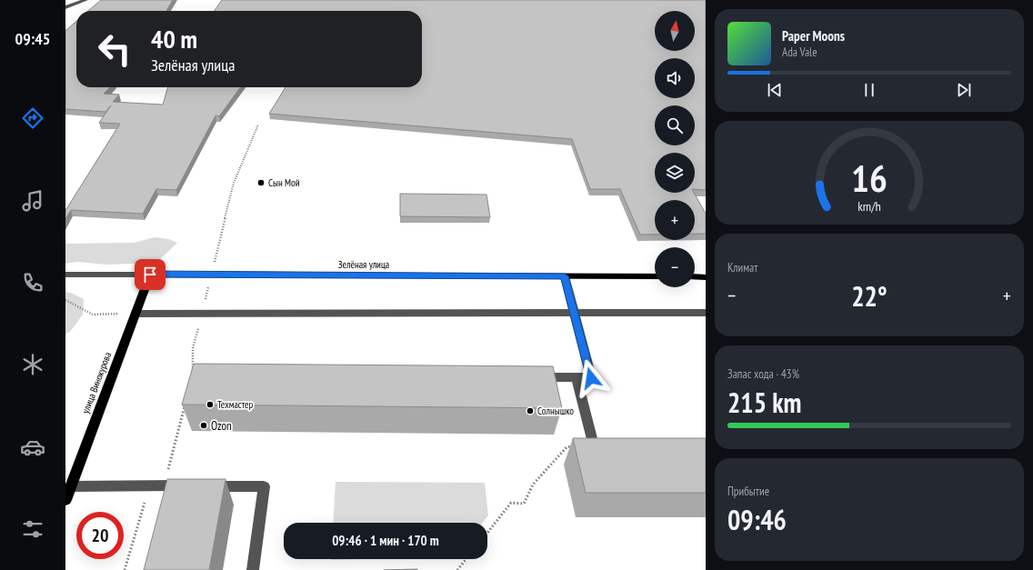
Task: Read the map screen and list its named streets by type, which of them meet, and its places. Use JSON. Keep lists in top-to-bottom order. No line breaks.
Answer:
{"streets":{"main road":["Зелёная улица","улица Винокурова"]},"crossings":[["Зелёная улица","улица Винокурова"]],"places":["Сын Мой","Техмастер","Солнышко","Ozon"],"north":"top","page":{"tabs":"09:45","map_buttons":["+","−"],"turn":["40 m","Зелёная улица"],"song":["Paper Moons","Ada Vale"],"tile":["Климат",["Запас хода · 43%","215 km"],["Прибытие","09:46"]],"heat":["−","22°","+"],"limit":"20","trip":"09:46 · 1 мин · 170 m","gauge":["16","km/h"]}}
